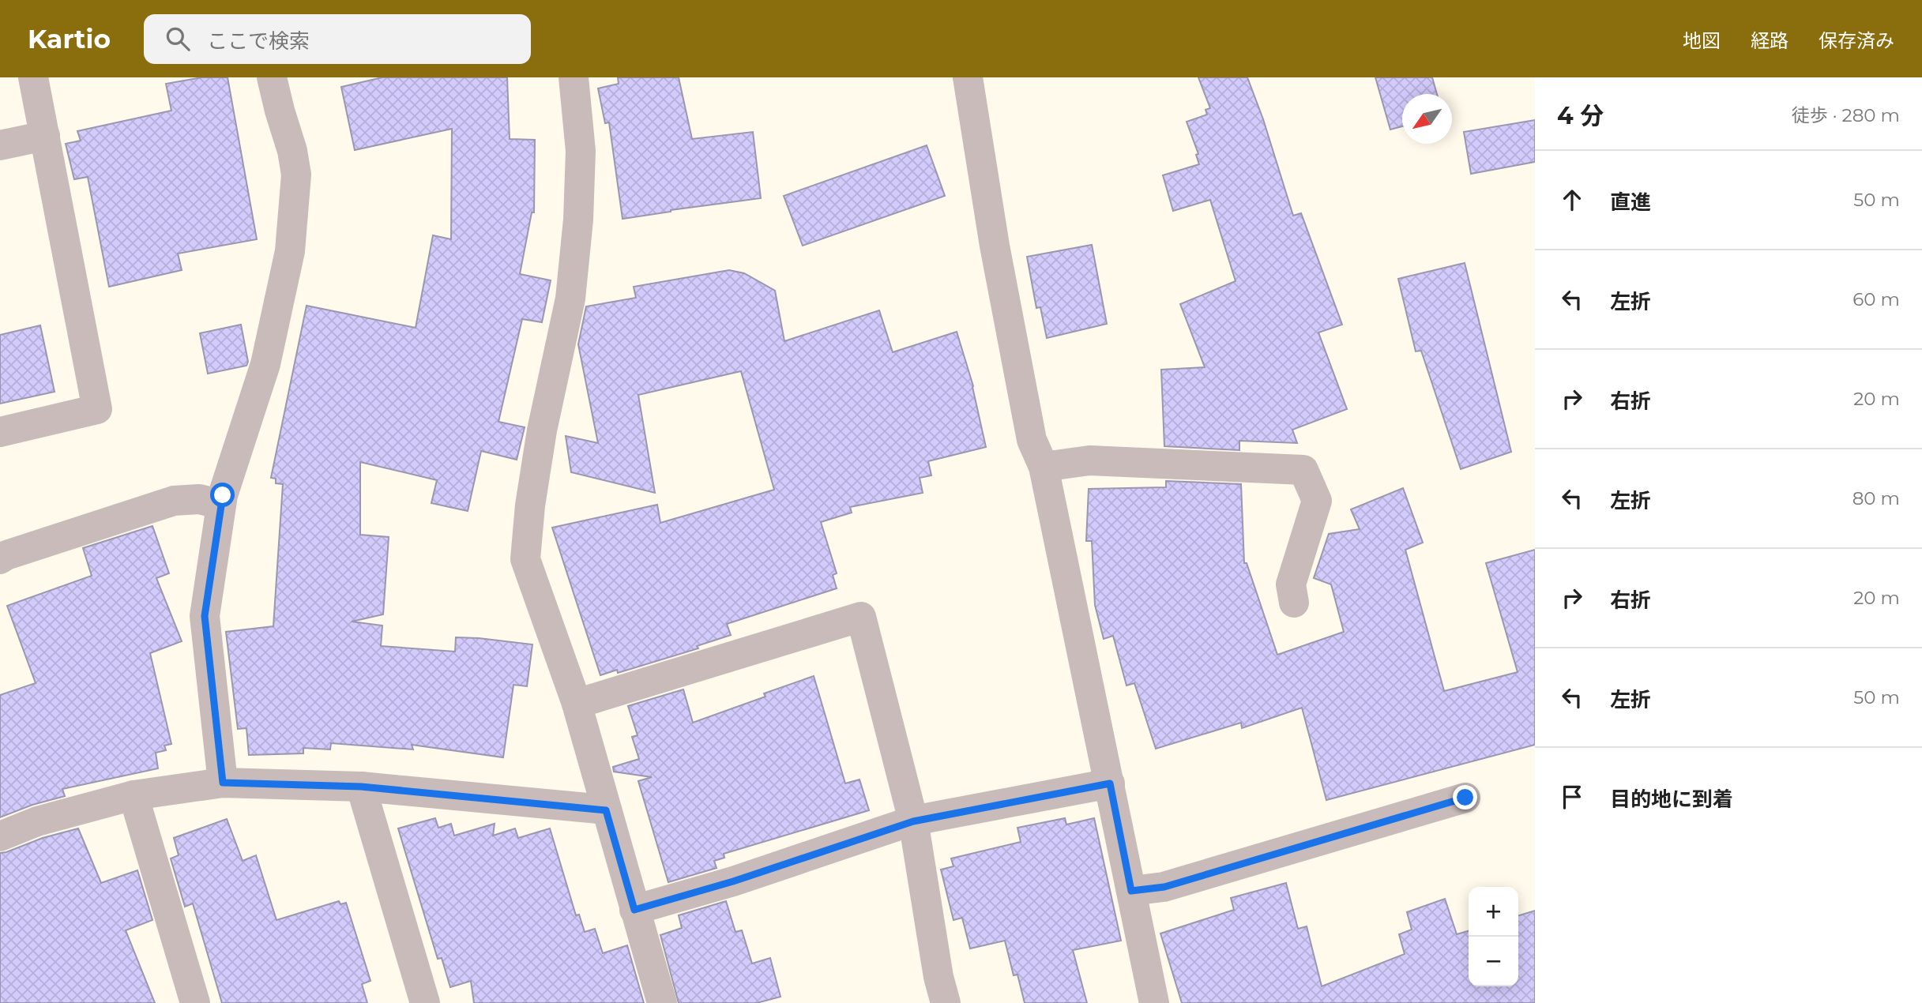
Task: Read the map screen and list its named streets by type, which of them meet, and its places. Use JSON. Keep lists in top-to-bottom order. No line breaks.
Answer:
{"north":"bottom left","page":{"header":"Kartio","search":"ここで検索","nav":["地図","経路","保存済み"],"heading":["4 分","徒歩 · 280 m"],"list":[["直進","50 m"],["左折","60 m"],["右折","20 m"],["左折","80 m"],["右折","20 m"],["左折","50 m"],"目的地に到着"],"map_buttons":["+","−"]}}
